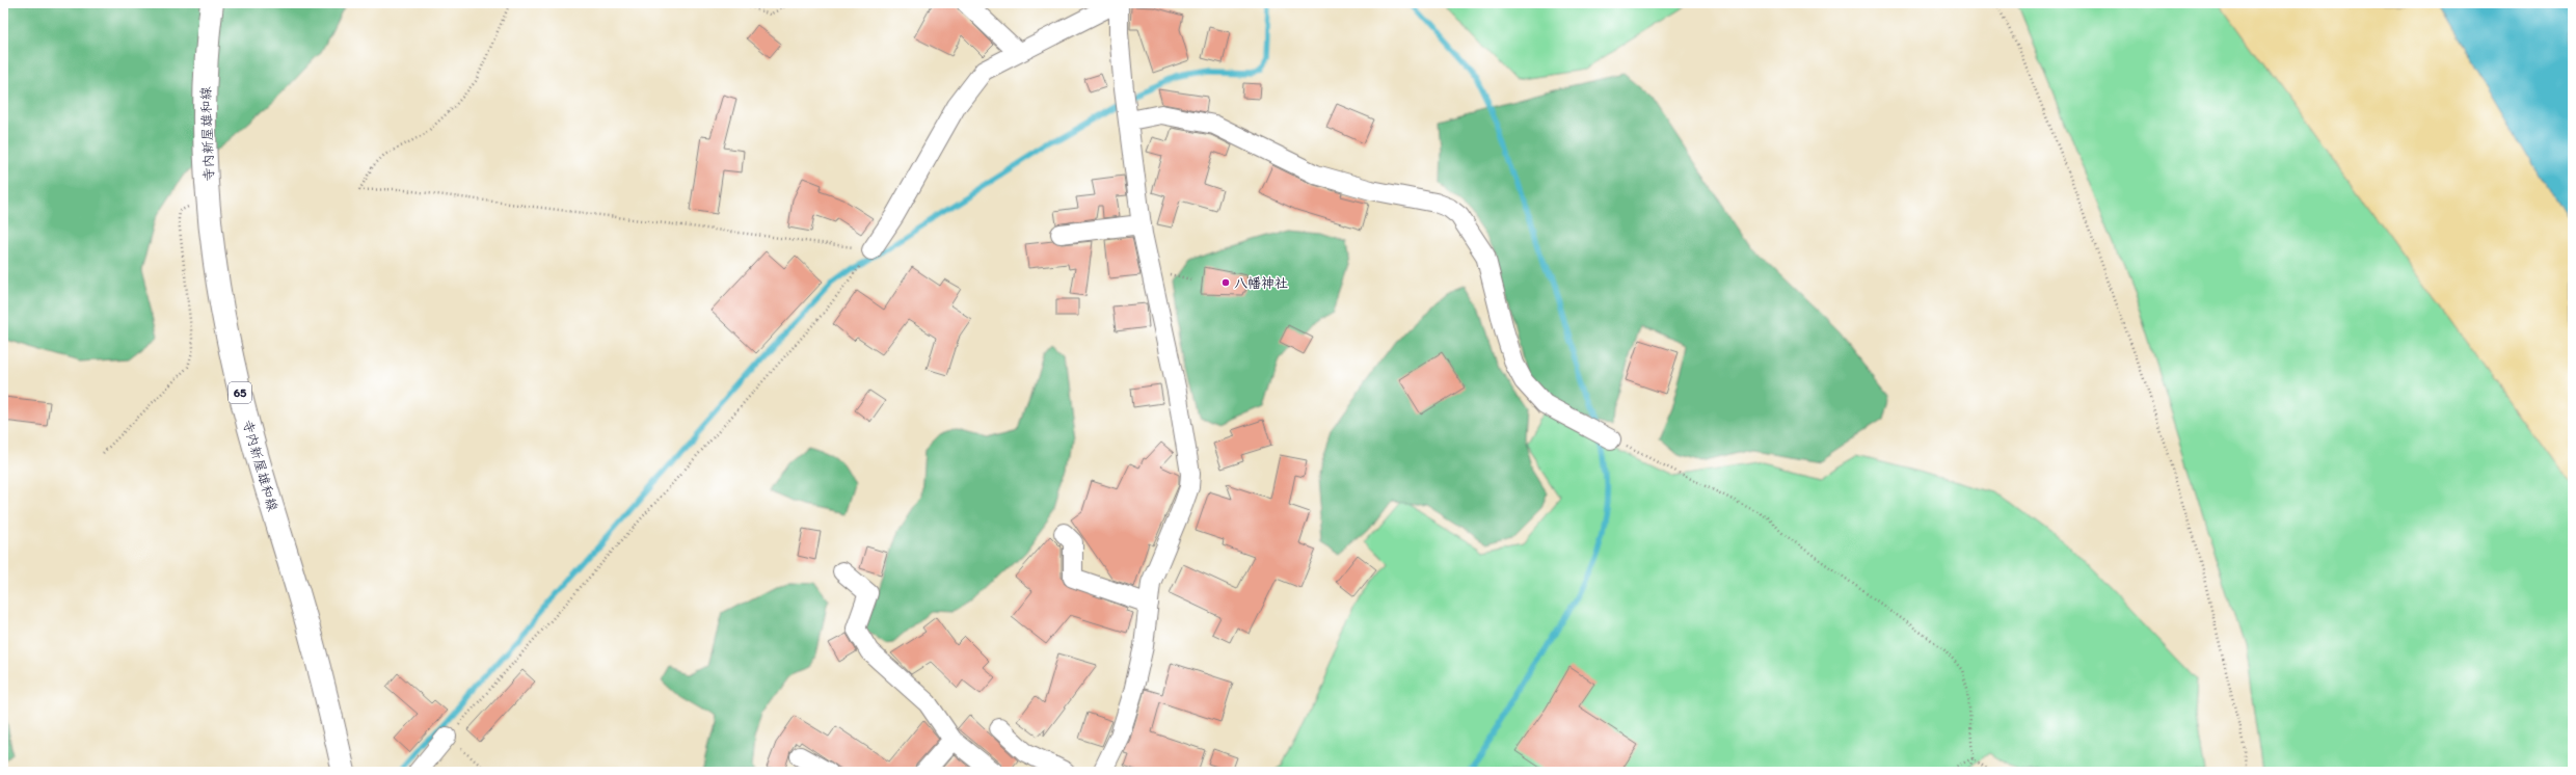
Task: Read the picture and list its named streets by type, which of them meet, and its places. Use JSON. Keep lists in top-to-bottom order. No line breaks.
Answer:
{"streets":{"main road":["寺内新屋雄和線","65"]},"places":["八幡神社"]}
